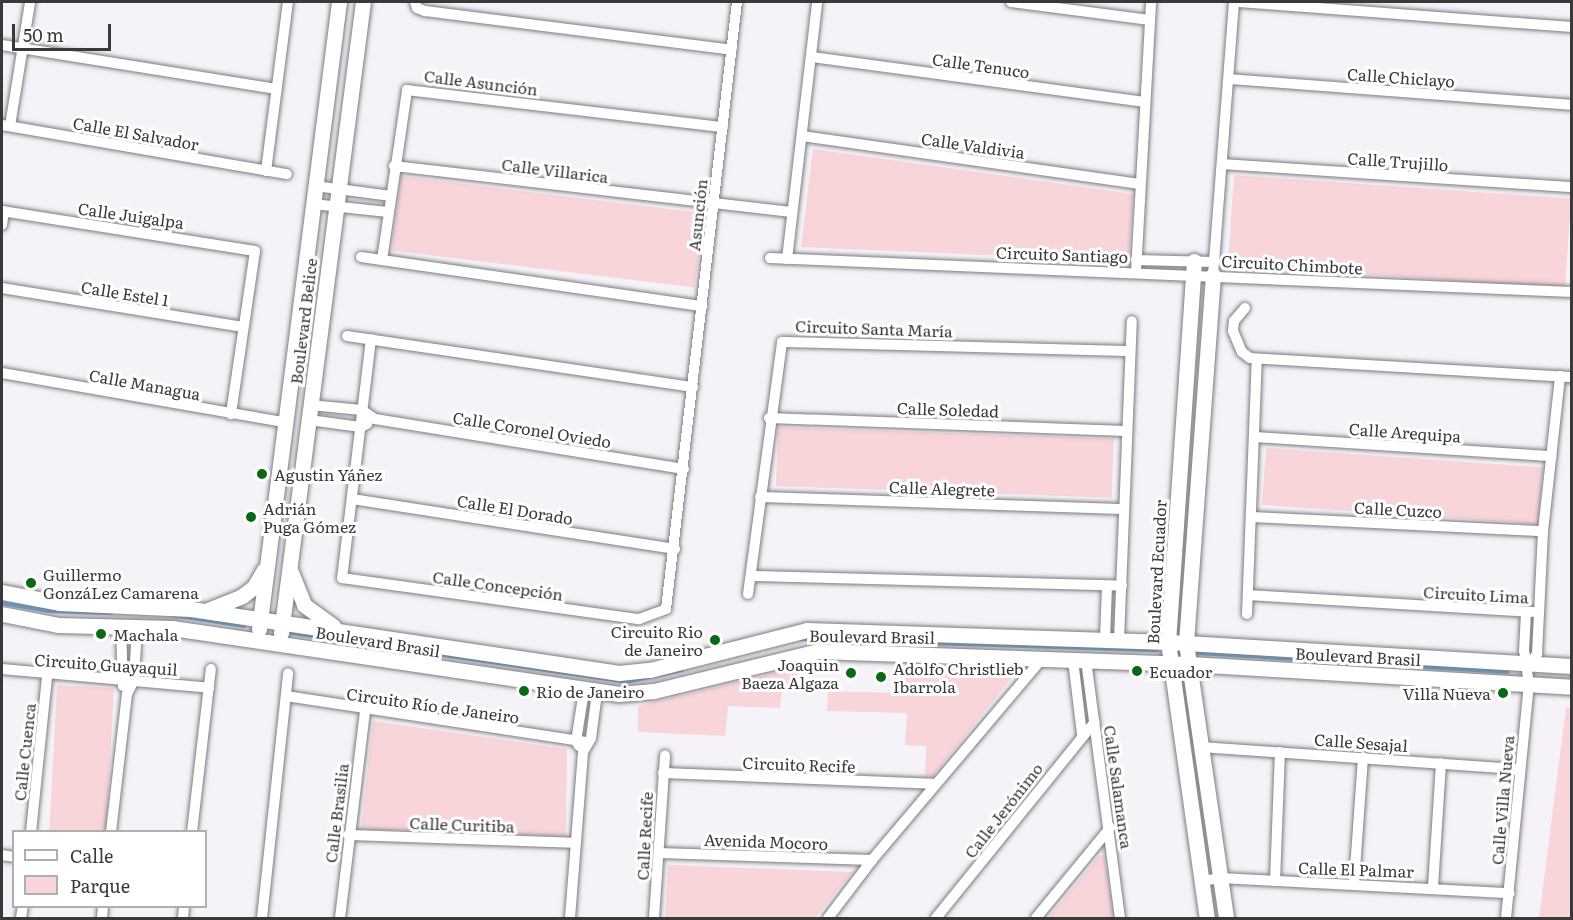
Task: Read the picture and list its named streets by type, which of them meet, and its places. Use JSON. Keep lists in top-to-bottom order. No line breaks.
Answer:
{"streets":{"main road":["Boulevard Belice","Boulevard Ecuador","Boulevard Brasil"],"street":["Calle Tenuco","Calle Chiclayo","Calle Asunción","Calle El Salvador","Calle Valdivia","Calle Trujillo","Calle Villarica","Calle Juigalpa","Asunción","Circuito Santiago","Circuito Chimbote","Calle Estel 1","Circuito Santa María","Calle Managua","Calle Soledad","Calle Coronel Oviedo","Calle Arequipa","Calle Alegrete","Calle El Dorado","Calle Cuzco","Calle Concepción","Circuito Lima","Circuito Guayaquil","Circuito Río de Janeiro","Calle Sesajal","Calle Cuenca","Circuito Recife","Calle Salamanca","Calle Villa Nueva","Calle Jerónimo","Calle Brasilia","Calle Curitiba","Calle Recife","Avenida Mocoro","Calle El Palmar"]},"crossings":[["Calle Tenuco","Circuito Santiago"],["Calle Chiclayo","Circuito Chimbote"],["Calle Asunción","Calle Villarica"],["Calle Asunción","Asunción"],["Calle Valdivia","Circuito Santiago"],["Calle Trujillo","Circuito Chimbote"],["Calle Villarica","Asunción"],["Calle Juigalpa","Calle Estel 1"],["Asunción","Calle Concepción"],["Circuito Chimbote","Boulevard Ecuador"],["Boulevard Belice","Calle Managua"],["Boulevard Belice","Calle Coronel Oviedo"],["Boulevard Belice","Boulevard Brasil"],["Circuito Santa María","Calle Soledad"],["Circuito Santa María","Calle Alegrete"],["Calle Coronel Oviedo","Calle Concepción"],["Calle Arequipa","Circuito Lima"],["Calle El Dorado","Calle Concepción"],["Calle Cuzco","Circuito Lima"],["Boulevard Ecuador","Boulevard Brasil"],["Boulevard Ecuador","Calle Sesajal"],["Boulevard Ecuador","Calle El Palmar"],["Boulevard Brasil","Calle Salamanca"],["Boulevard Brasil","Calle Villa Nueva"],["Circuito Guayaquil","Calle Cuenca"],["Circuito Río de Janeiro","Calle Brasilia"],["Calle Sesajal","Calle Villa Nueva"],["Circuito Recife","Calle Recife"],["Calle Salamanca","Calle Jerónimo"],["Calle Villa Nueva","Calle El Palmar"],["Calle Brasilia","Calle Curitiba"],["Calle Recife","Avenida Mocoro"]],"places":["Agustin Yáñez","Adrián Puga Gómez","Guillermo GonzáLez Camarena","Machala","Circuito Rio de Janeiro","Ecuador","Joaquin Baeza Algaza","Adolfo Christlieb Ibarrola","Rio de Janeiro","Villa Nueva"],"legend":["Calle","Parque"],"scale_bar":"50 m"}
